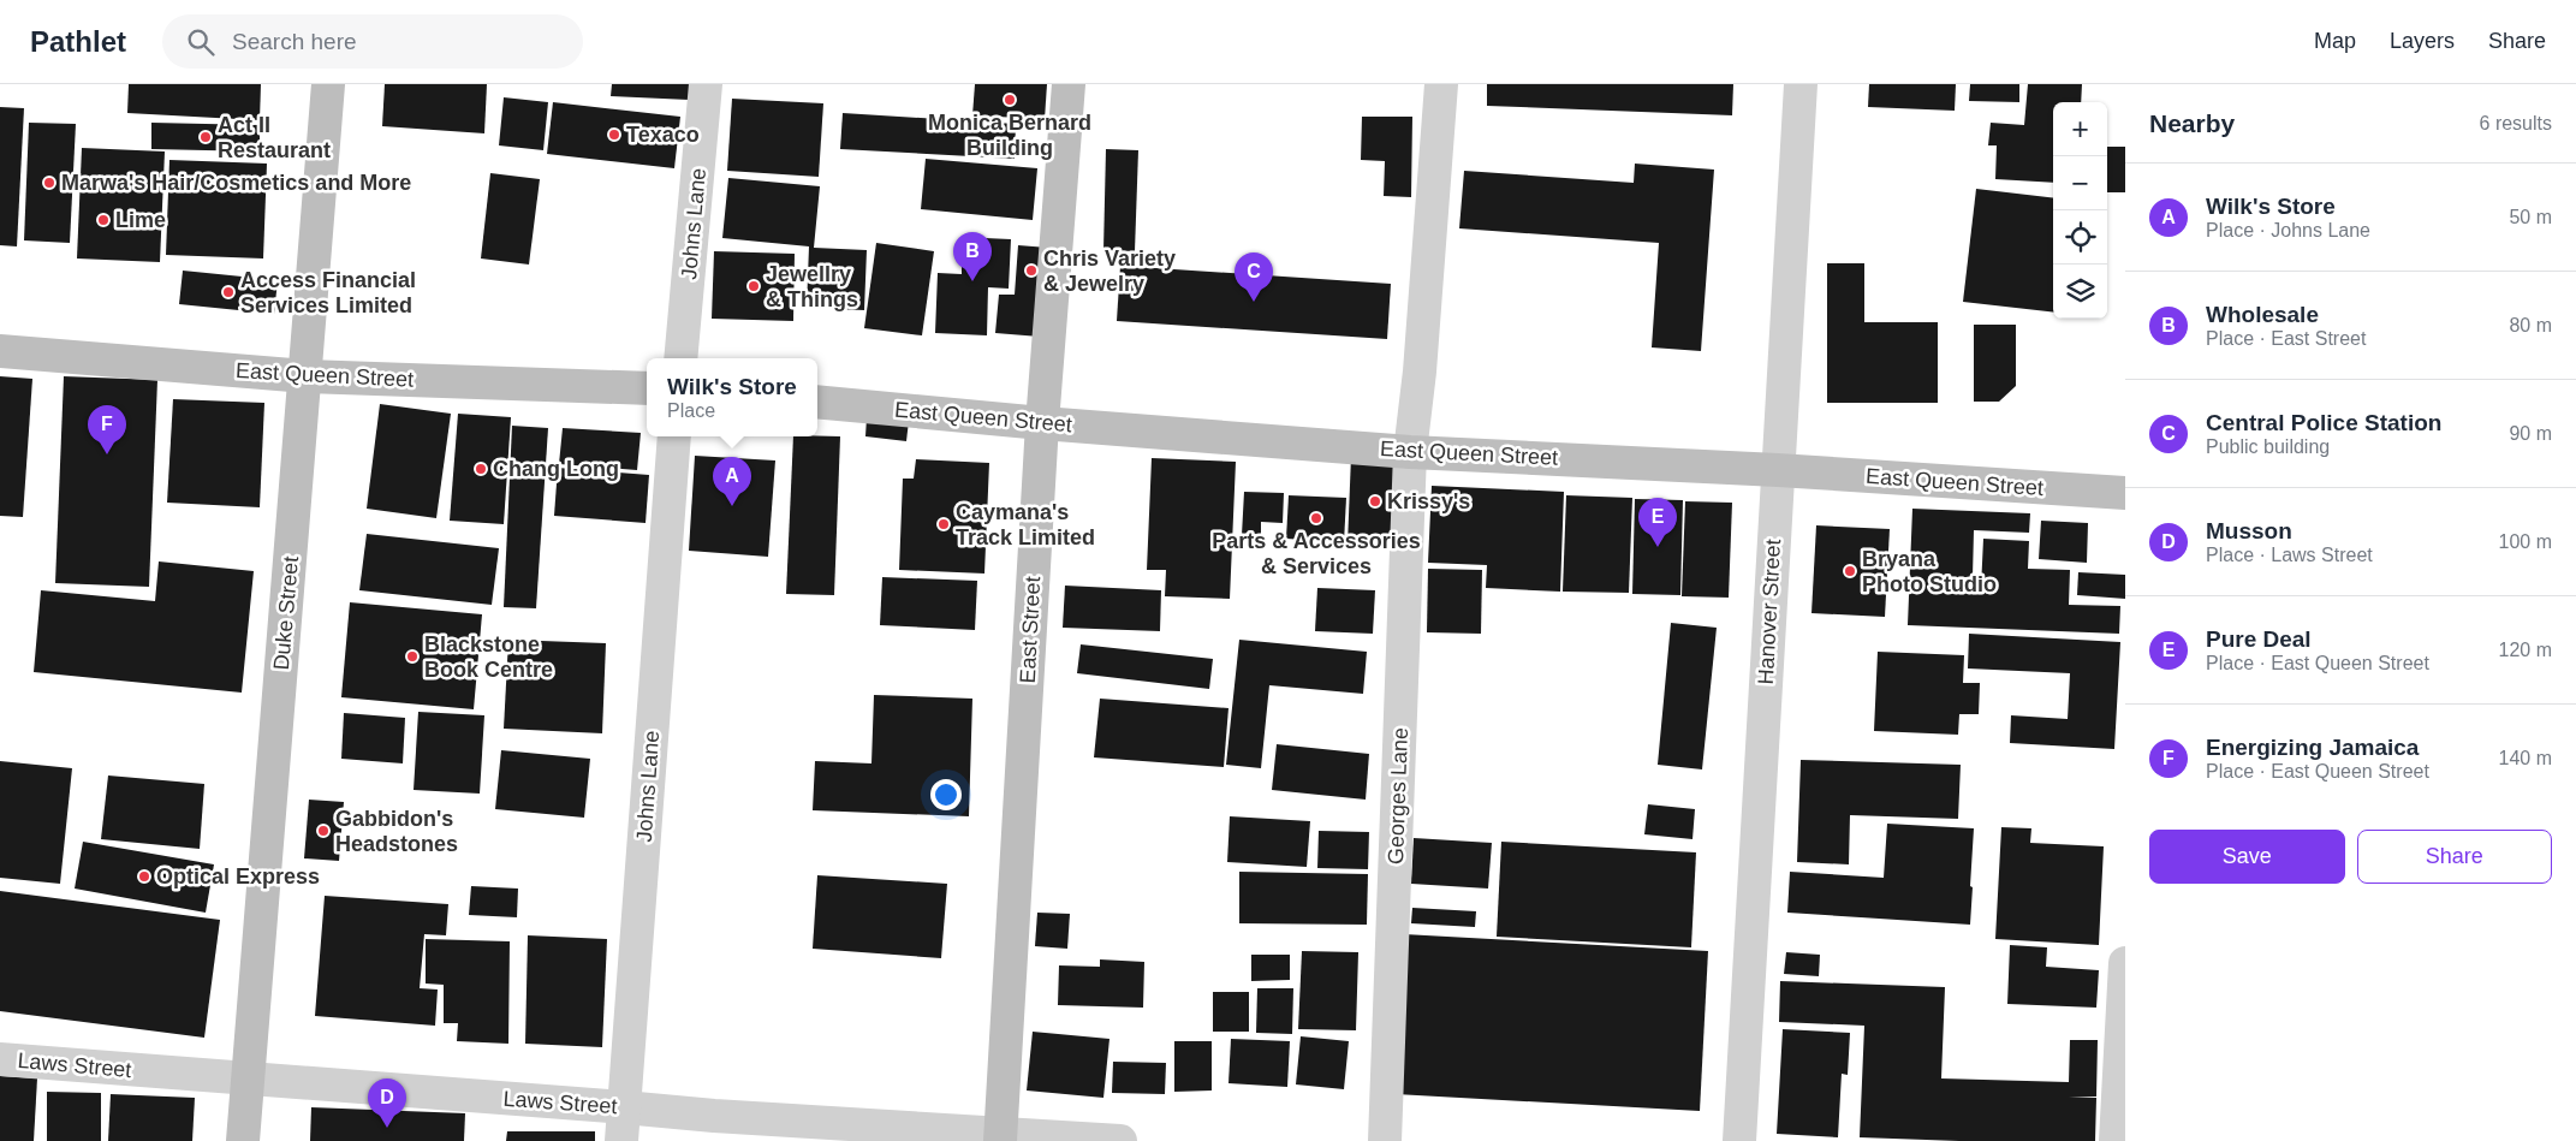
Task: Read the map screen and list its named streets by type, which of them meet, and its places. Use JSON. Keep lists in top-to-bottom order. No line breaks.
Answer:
{"streets":{"main road":["East Queen Street","Duke Street","East Street"],"street":["Johns Lane","Hanover Street","Georges Lane","Laws Street"]},"crossings":[["Johns Lane","Laws Street"],["East Queen Street","Hanover Street"],["East Queen Street","Duke Street"],["East Queen Street","East Street"],["East Queen Street","Georges Lane"],["Duke Street","Laws Street"],["East Street","Laws Street"]],"places":["Monica Bernard Building","Texaco","Act II Restaurant","Marwa's Hair/Cosmetics and More","Lime","Chris Variety & Jewelry","Jewellry & Things","Access Financial Services Limited","Chang Long","Krissy's","Parts & Accessories & Services","Caymana's Track Limited","Bryana Photo Studio","Blackstone Book Centre","Gabbidon's Headstones","Optical Express"],"page":{"header":"Pathlet","search":"Search here","nav":["Map","Layers","Share"],"heading":["Nearby","6 results"],"map_buttons":["+","−"],"list":[{"mark":"A","name":"Wilk's Store","note":"Place · Johns Lane","value":"50 m"},{"mark":"B","name":"Wholesale","note":"Place · East Street","value":"80 m"},{"mark":"C","name":"Central Police Station","note":"Public building","value":"90 m"},{"mark":"D","name":"Musson","note":"Place · Laws Street","value":"100 m"},{"mark":"E","name":"Pure Deal","note":"Place · East Queen Street","value":"120 m"},{"mark":"F","name":"Energizing Jamaica","note":"Place · East Queen Street","value":"140 m"}],"pins":["B","C","F","A","E","D"],"popup":["Wilk's Store","Place"],"buttons":["Save","Share"]}}
